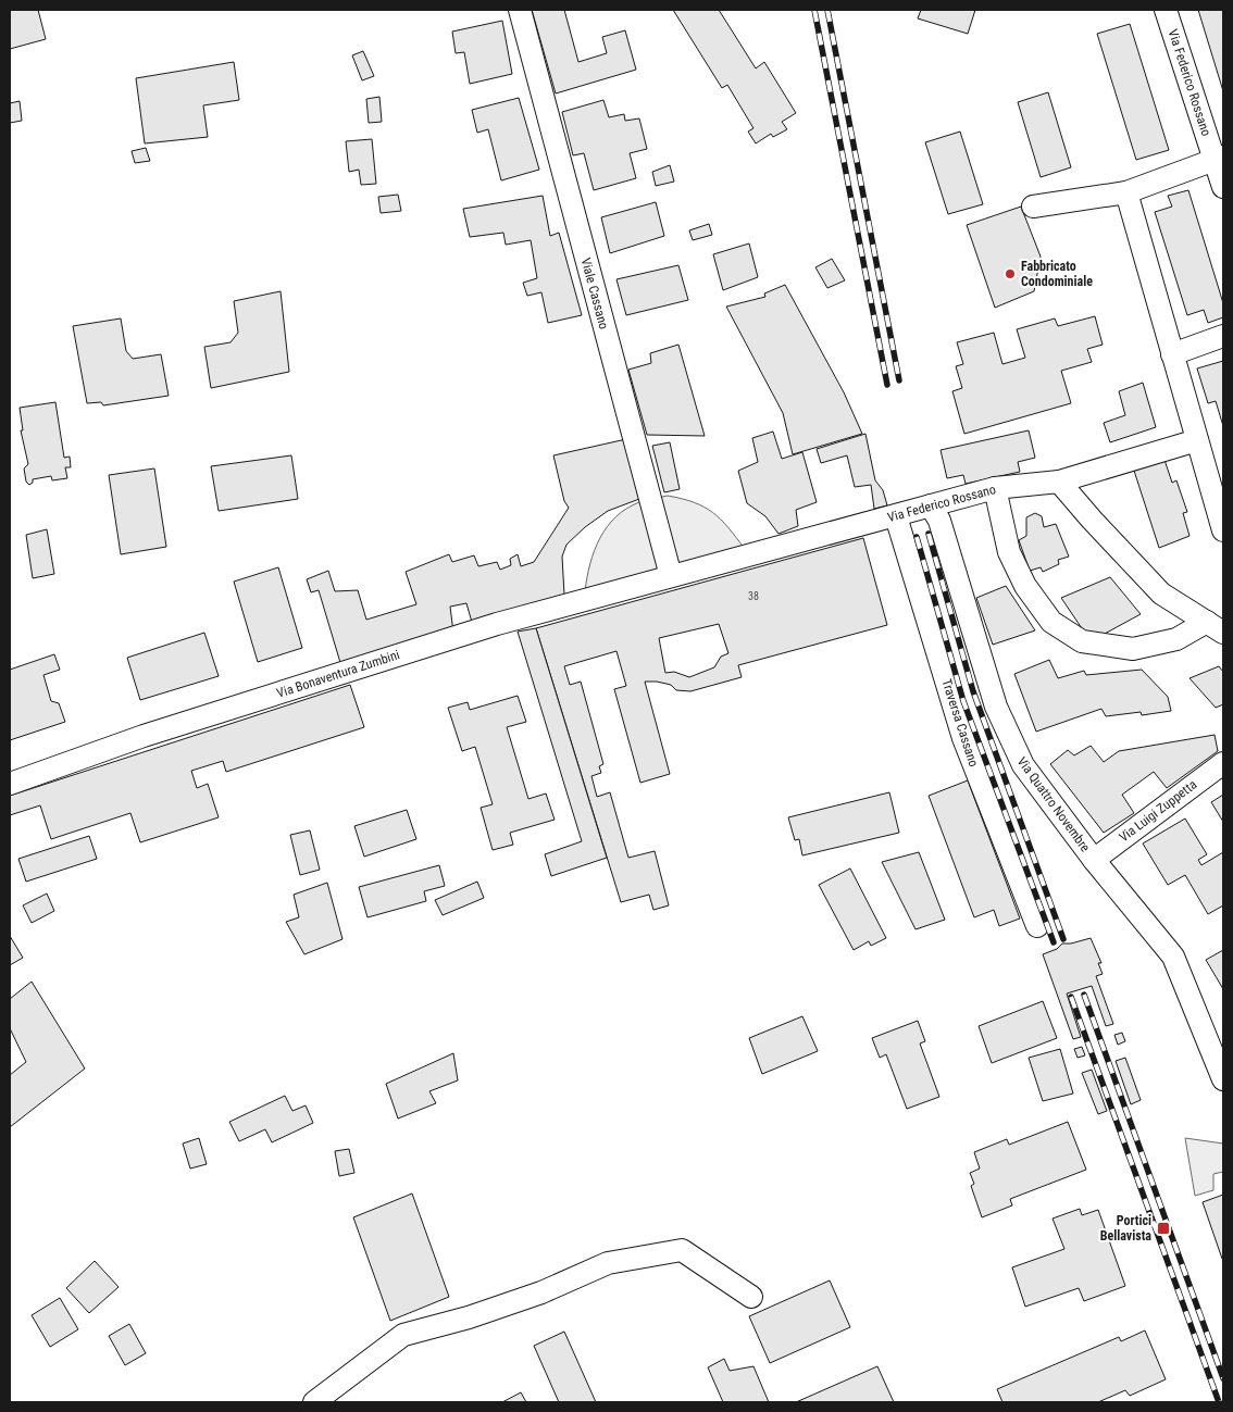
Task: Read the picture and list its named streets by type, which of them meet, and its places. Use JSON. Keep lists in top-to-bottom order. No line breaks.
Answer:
{"streets":{"street":["Via Federico Rossano","Viale Cassano","Via Bonaventura Zumbini","Traversa Cassano","Via Quattro Novembre","Via Luigi Zuppetta"]},"crossings":[["Via Federico Rossano","Viale Cassano"],["Via Federico Rossano","Via Bonaventura Zumbini"],["Via Federico Rossano","Traversa Cassano"],["Via Federico Rossano","Via Quattro Novembre"],["Viale Cassano","Via Bonaventura Zumbini"],["Via Quattro Novembre","Via Luigi Zuppetta"]],"places":{"other":["Fabbricato Condominiale"],"transit":["Portici Bellavista"]},"house_numbers":["38"]}
